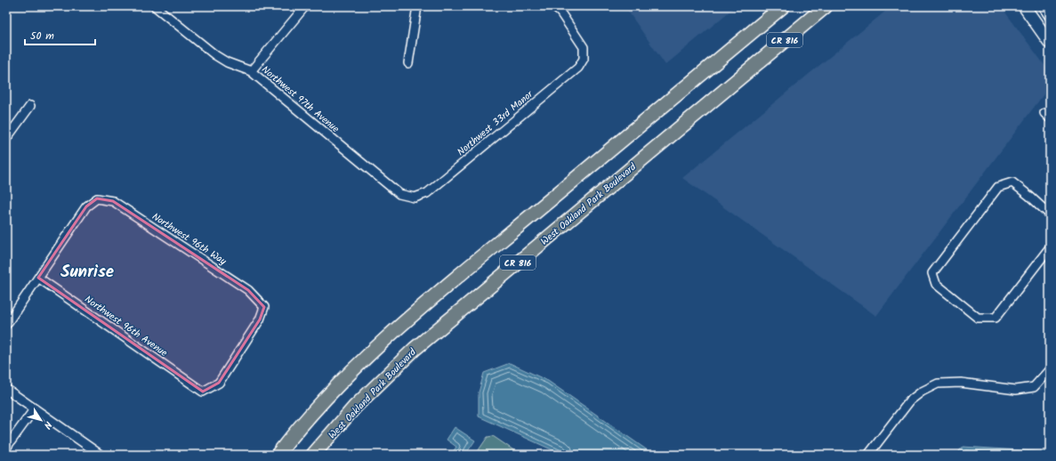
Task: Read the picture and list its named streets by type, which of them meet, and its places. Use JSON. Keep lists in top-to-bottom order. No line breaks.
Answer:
{"streets":{"main road":["CR 816","West Oakland Park Boulevard"],"street":["Northwest 97th Avenue","Northwest 33rd Manor","Northwest 96th Way","Northwest 96th Avenue"]},"crossings":[["Northwest 97th Avenue","Northwest 33rd Manor"],["Northwest 96th Way","Northwest 96th Avenue"]],"districts":["Sunrise"],"scale_bar":"50 m","north":"bottom right"}
